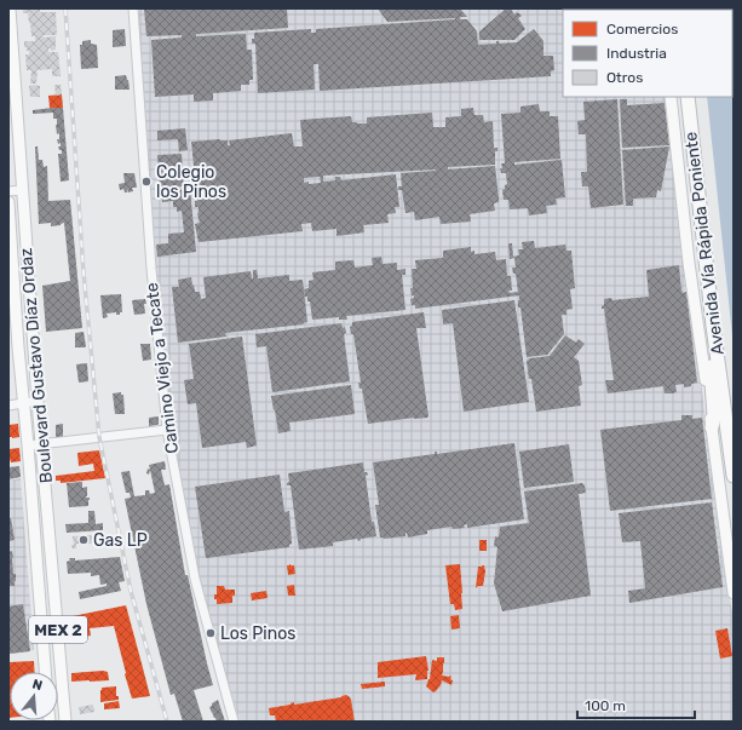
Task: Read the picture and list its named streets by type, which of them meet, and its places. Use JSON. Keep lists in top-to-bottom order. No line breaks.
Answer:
{"streets":{"highway":["Avenida Vía Rápida Poniente"],"main road":["Boulevard Gustavo Díaz Ordaz","MEX 2"],"street":["Camino Viejo a Tecate"]},"places":["Colegio los Pinos","Gas LP","Los Pinos"],"legend":["Comercios","Industria","Otros"],"scale_bar":"100 m","north":"top"}
